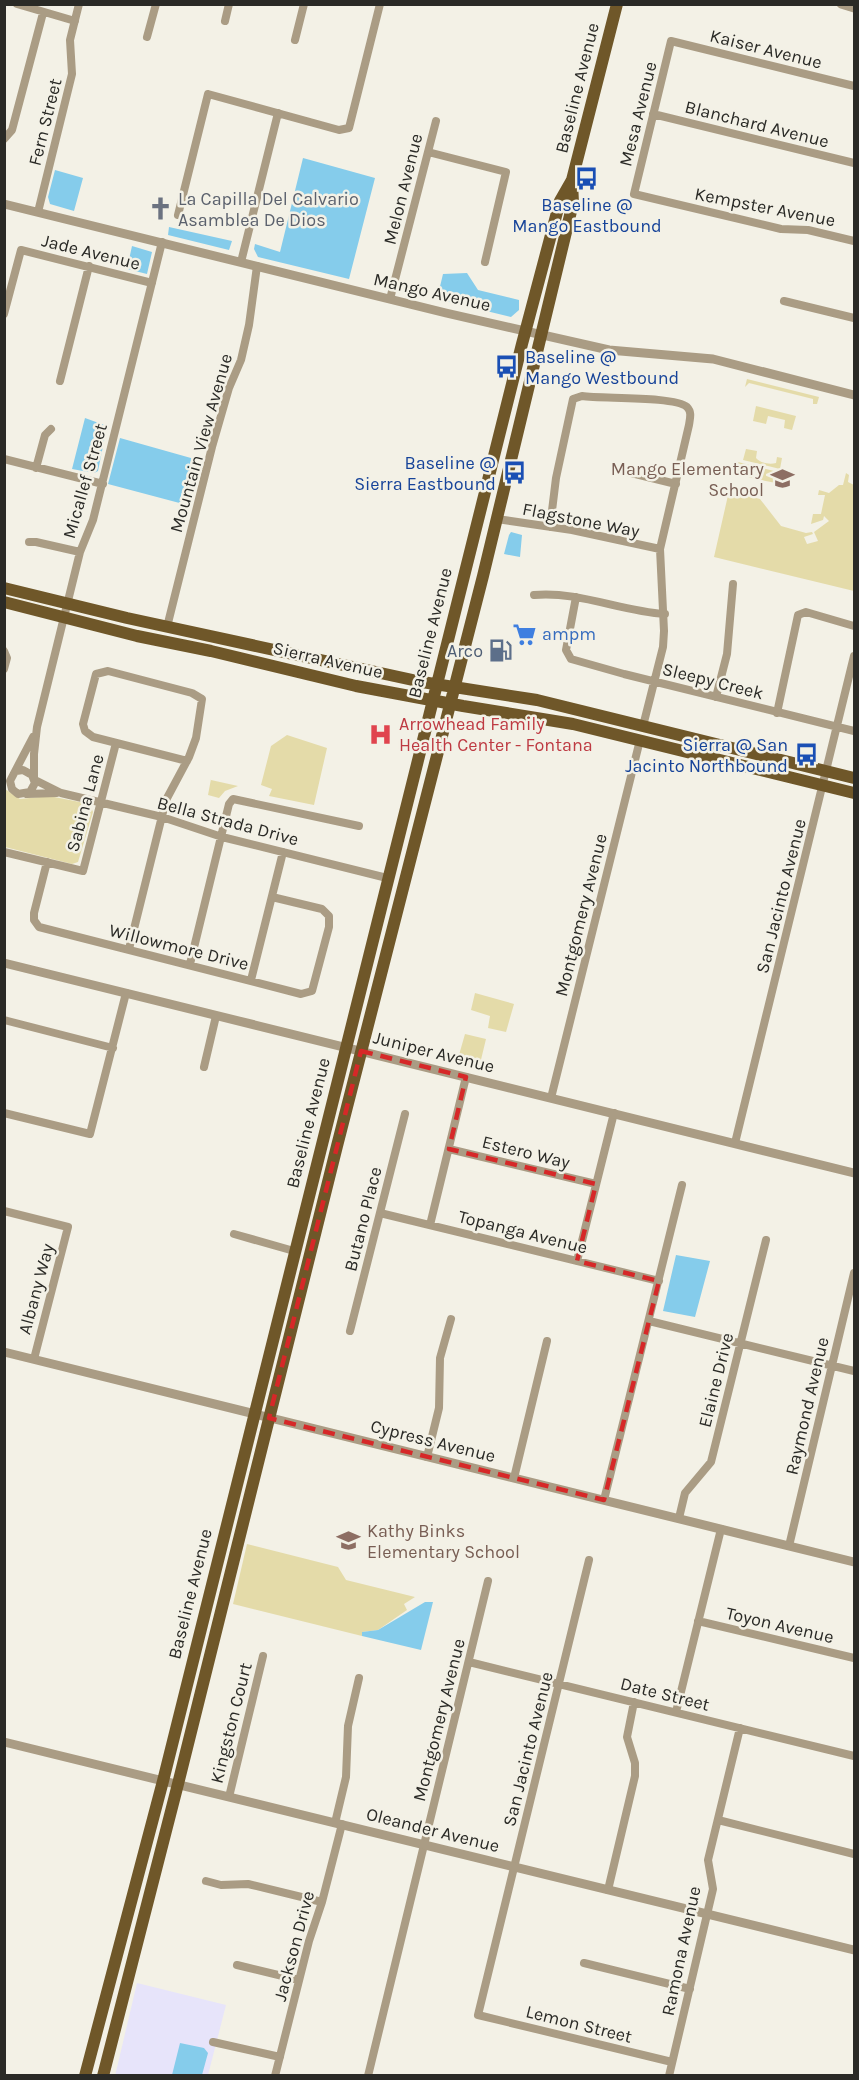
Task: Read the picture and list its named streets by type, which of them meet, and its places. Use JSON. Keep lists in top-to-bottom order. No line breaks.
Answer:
{"streets":{"main road":["Baseline Avenue","Sierra Avenue"],"street":["Kaiser Avenue","Mesa Avenue","Fern Street","Blanchard Avenue","Melon Avenue","Kempster Avenue","Jade Avenue","Mango Avenue","Mountain View Avenue","Micallef Street","Flagstone Way","Sleepy Creek","Sabina Lane","Bella Strada Drive","San Jacinto Avenue","Montgomery Avenue","Willowmore Drive","Juniper Avenue","Estero Way","Butano Place","Topanga Avenue","Albany Way","Elaine Drive","Raymond Avenue","Cypress Avenue","Toyon Avenue","Date Street","Kingston Court","Oleander Avenue","Jackson Drive","Ramona Avenue","Lemon Street"]},"crossings":[["Kaiser Avenue","Mesa Avenue"],["Baseline Avenue","Mango Avenue"],["Baseline Avenue","Flagstone Way"],["Baseline Avenue","Sierra Avenue"],["Baseline Avenue","Bella Strada Drive"],["Baseline Avenue","Juniper Avenue"],["Baseline Avenue","Cypress Avenue"],["Baseline Avenue","Oleander Avenue"],["Mesa Avenue","Blanchard Avenue"],["Mesa Avenue","Kempster Avenue"],["Fern Street","Mango Avenue"],["Melon Avenue","Mango Avenue"],["Jade Avenue","Micallef Street"],["Mango Avenue","Mountain View Avenue"],["Mango Avenue","Micallef Street"],["Mountain View Avenue","Sierra Avenue"],["Micallef Street","Sierra Avenue"],["Micallef Street","Bella Strada Drive"],["Sierra Avenue","San Jacinto Avenue"],["Sierra Avenue","Montgomery Avenue"],["Sleepy Creek","San Jacinto Avenue"],["Sabina Lane","Bella Strada Drive"],["Sabina Lane","Willowmore Drive"],["San Jacinto Avenue","Juniper Avenue"],["San Jacinto Avenue","Date Street"],["San Jacinto Avenue","Oleander Avenue"],["San Jacinto Avenue","Lemon Street"],["Montgomery Avenue","Juniper Avenue"],["Montgomery Avenue","Date Street"],["Montgomery Avenue","Oleander Avenue"],["Butano Place","Topanga Avenue"],["Albany Way","Cypress Avenue"],["Elaine Drive","Cypress Avenue"],["Raymond Avenue","Cypress Avenue"],["Date Street","Ramona Avenue"],["Kingston Court","Oleander Avenue"],["Oleander Avenue","Jackson Drive"],["Oleander Avenue","Ramona Avenue"],["Ramona Avenue","Lemon Street"]],"places":{"bus stop":["Baseline @ Mango Eastbound","Baseline @ Mango Westbound","Baseline @ Sierra Eastbound","Sierra @ San Jacinto Northbound"],"church":["La Capilla Del Calvario Asamblea De Dios"],"school or university":["Mango Elementary School","Kathy Binks Elementary School"],"supermarket":["ampm"],"fuel station":["Arco"],"hospital":["Arrowhead Family Health Center - Fontana"]}}
